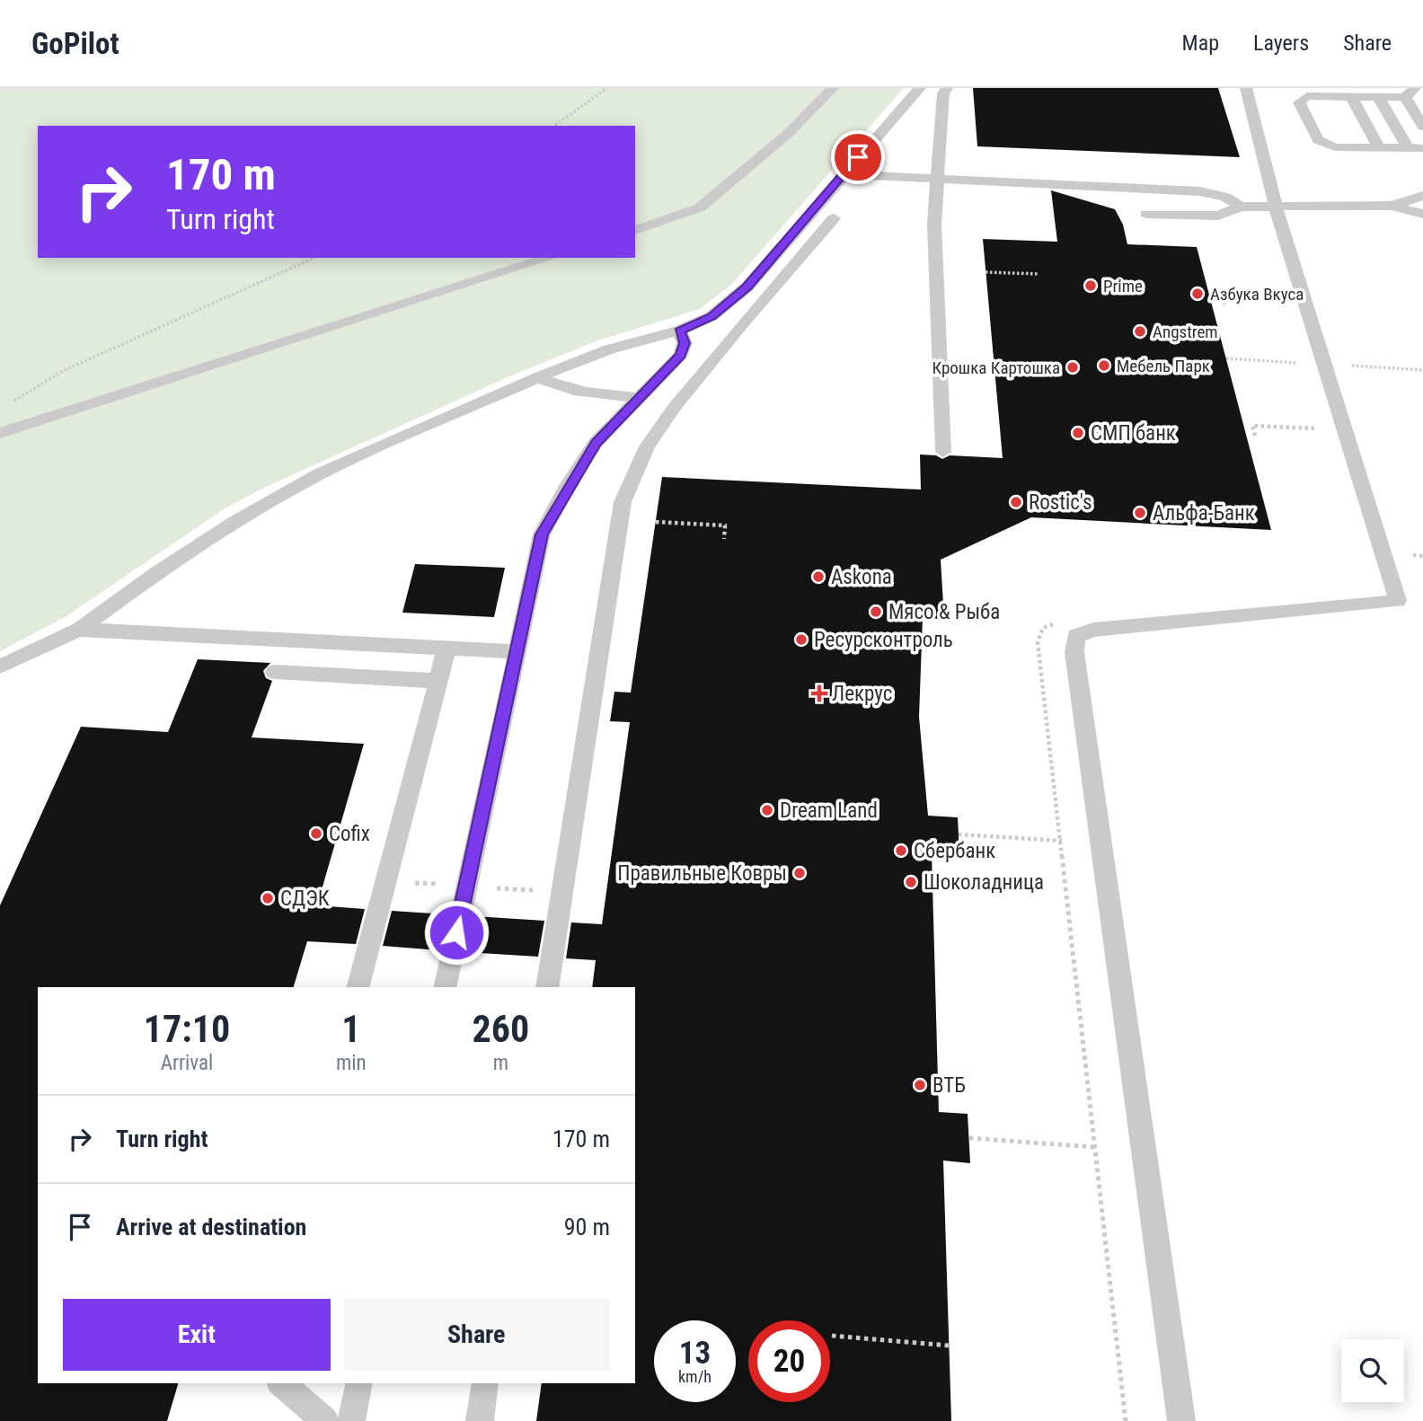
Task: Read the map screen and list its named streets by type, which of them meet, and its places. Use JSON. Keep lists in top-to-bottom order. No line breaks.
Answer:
{"places":{"other":["Prime","Азбука Вкуса","Angstrem","Мебель Парк","Крошка Картошка","СМП банк","Rostic's","Альфа-Банк","Askona","Мясо & Рыба","Ресурсконтроль","Dream Land","Cofix","Сбербанк","Правильные Ковры","Шоколадница","СДЭК","ВТБ"],"health":["Лекрус"]},"page":{"header":"GoPilot","nav":["Map","Layers","Share"],"turn":["170 m","Turn right"],"eta":["17:10","Arrival","1","min","260","m"],"list":[{"name":"Turn right","value":"170 m"},{"name":"Arrive at destination","value":"90 m"}],"buttons":["Exit","Share"],"speed":"13 km/h","limit":"20"}}
